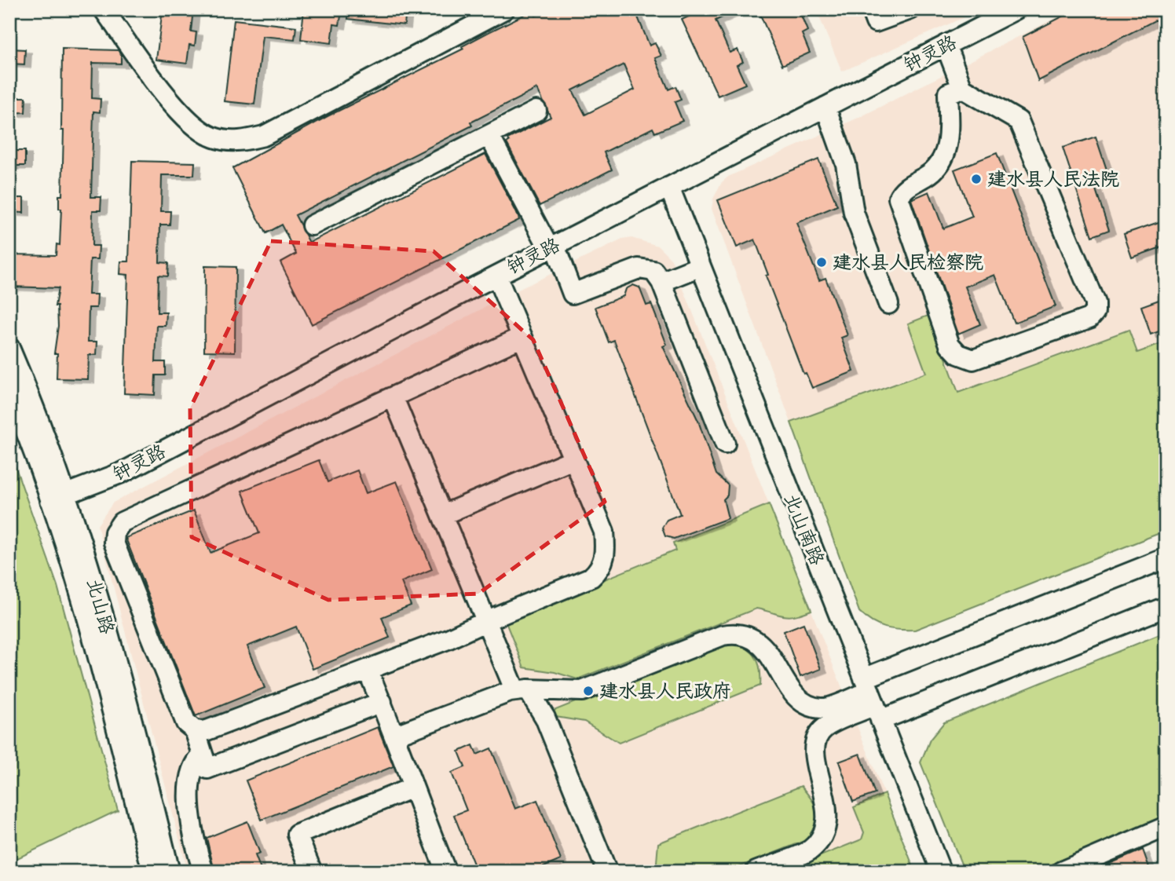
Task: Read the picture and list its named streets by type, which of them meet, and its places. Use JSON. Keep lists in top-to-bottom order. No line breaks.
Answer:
{"streets":{"street":["钟灵路","北山南路","北山路"]},"crossings":[["钟灵路","北山南路"],["钟灵路","北山路"]],"places":["建水县人民法院","建水县人民检察院","建水县人民政府"]}
